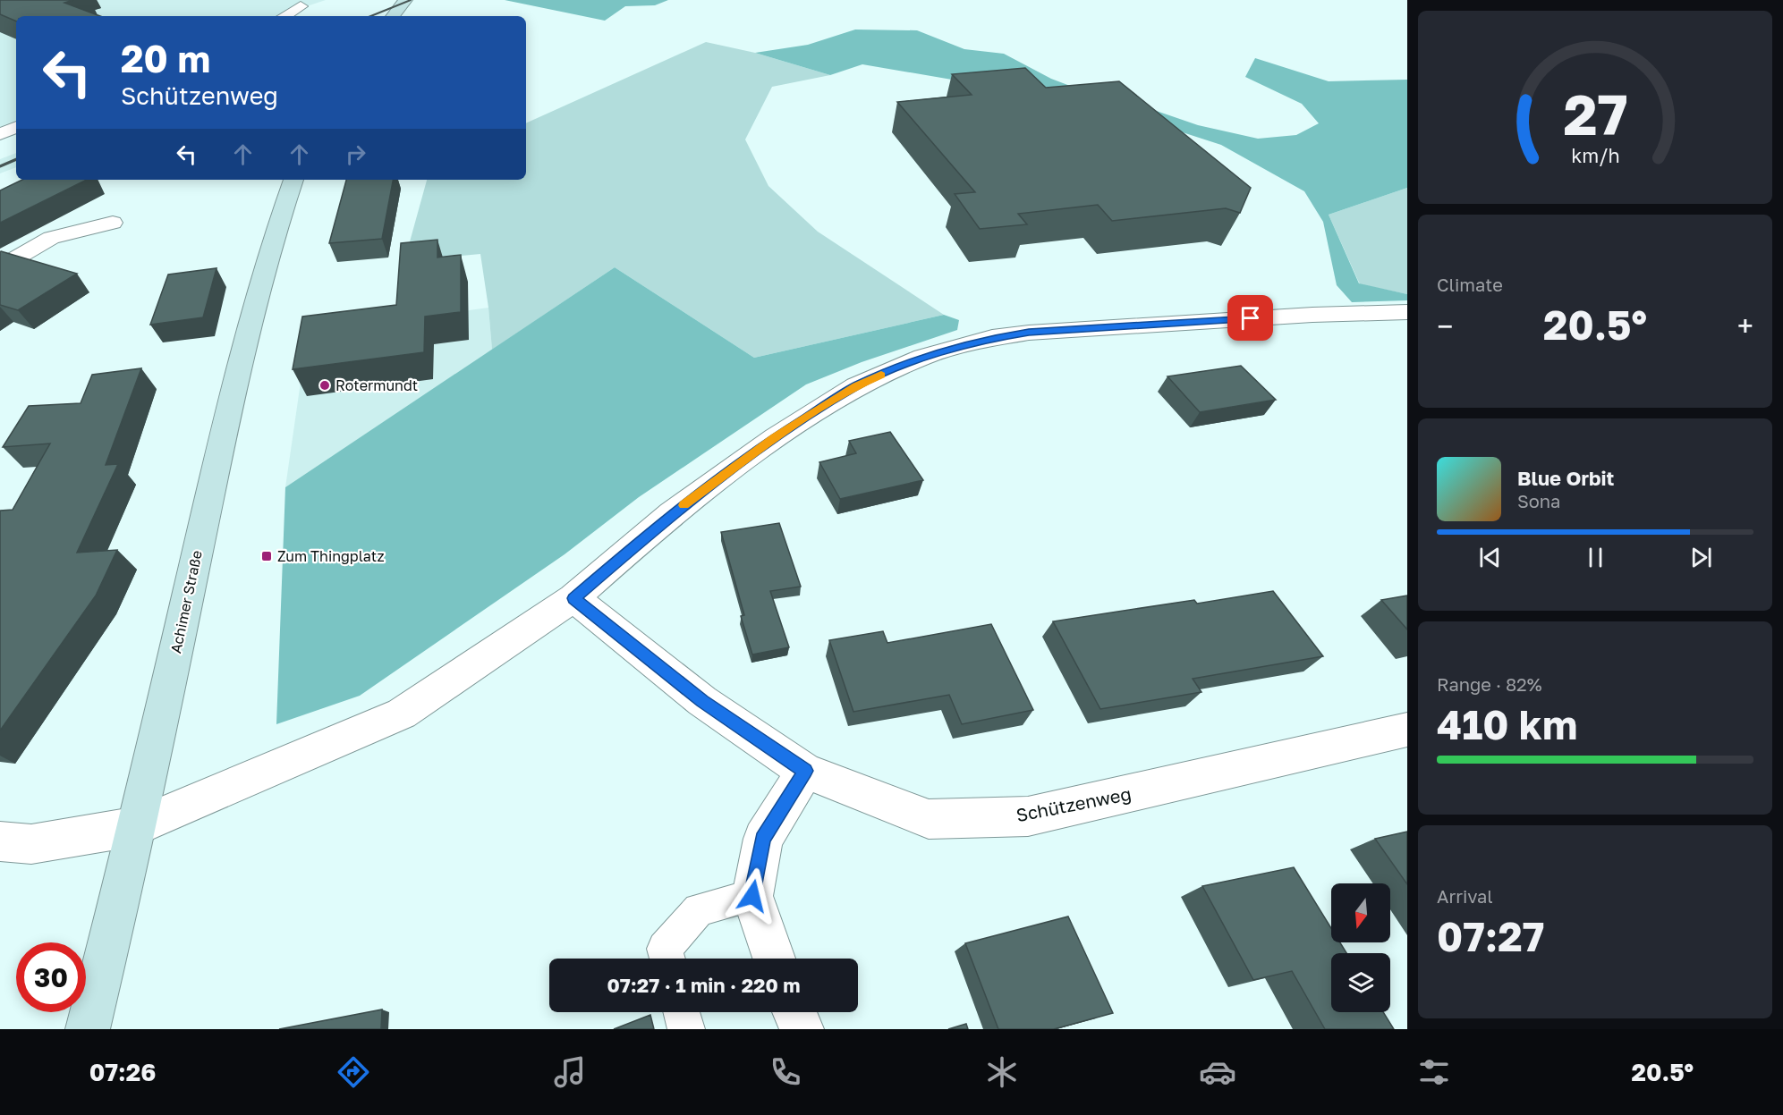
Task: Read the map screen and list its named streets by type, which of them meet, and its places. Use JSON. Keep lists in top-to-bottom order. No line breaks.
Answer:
{"streets":{"main road":["Achimer Straße"],"street":["Schützenweg"]},"places":{"other":["Rotermundt"],"transit":["Zum Thingplatz"]},"north":"bottom","page":{"turn":["20 m","Schützenweg"],"tile":["Climate",["Range · 82%","410 km"],["Arrival","07:27"]],"heat":["−","20.5°","+"],"song":["Blue Orbit","Sona"],"limit":"30","trip":"07:27 · 1 min · 220 m","tabs":["07:26","20.5°"],"gauge":["27","km/h"]}}
